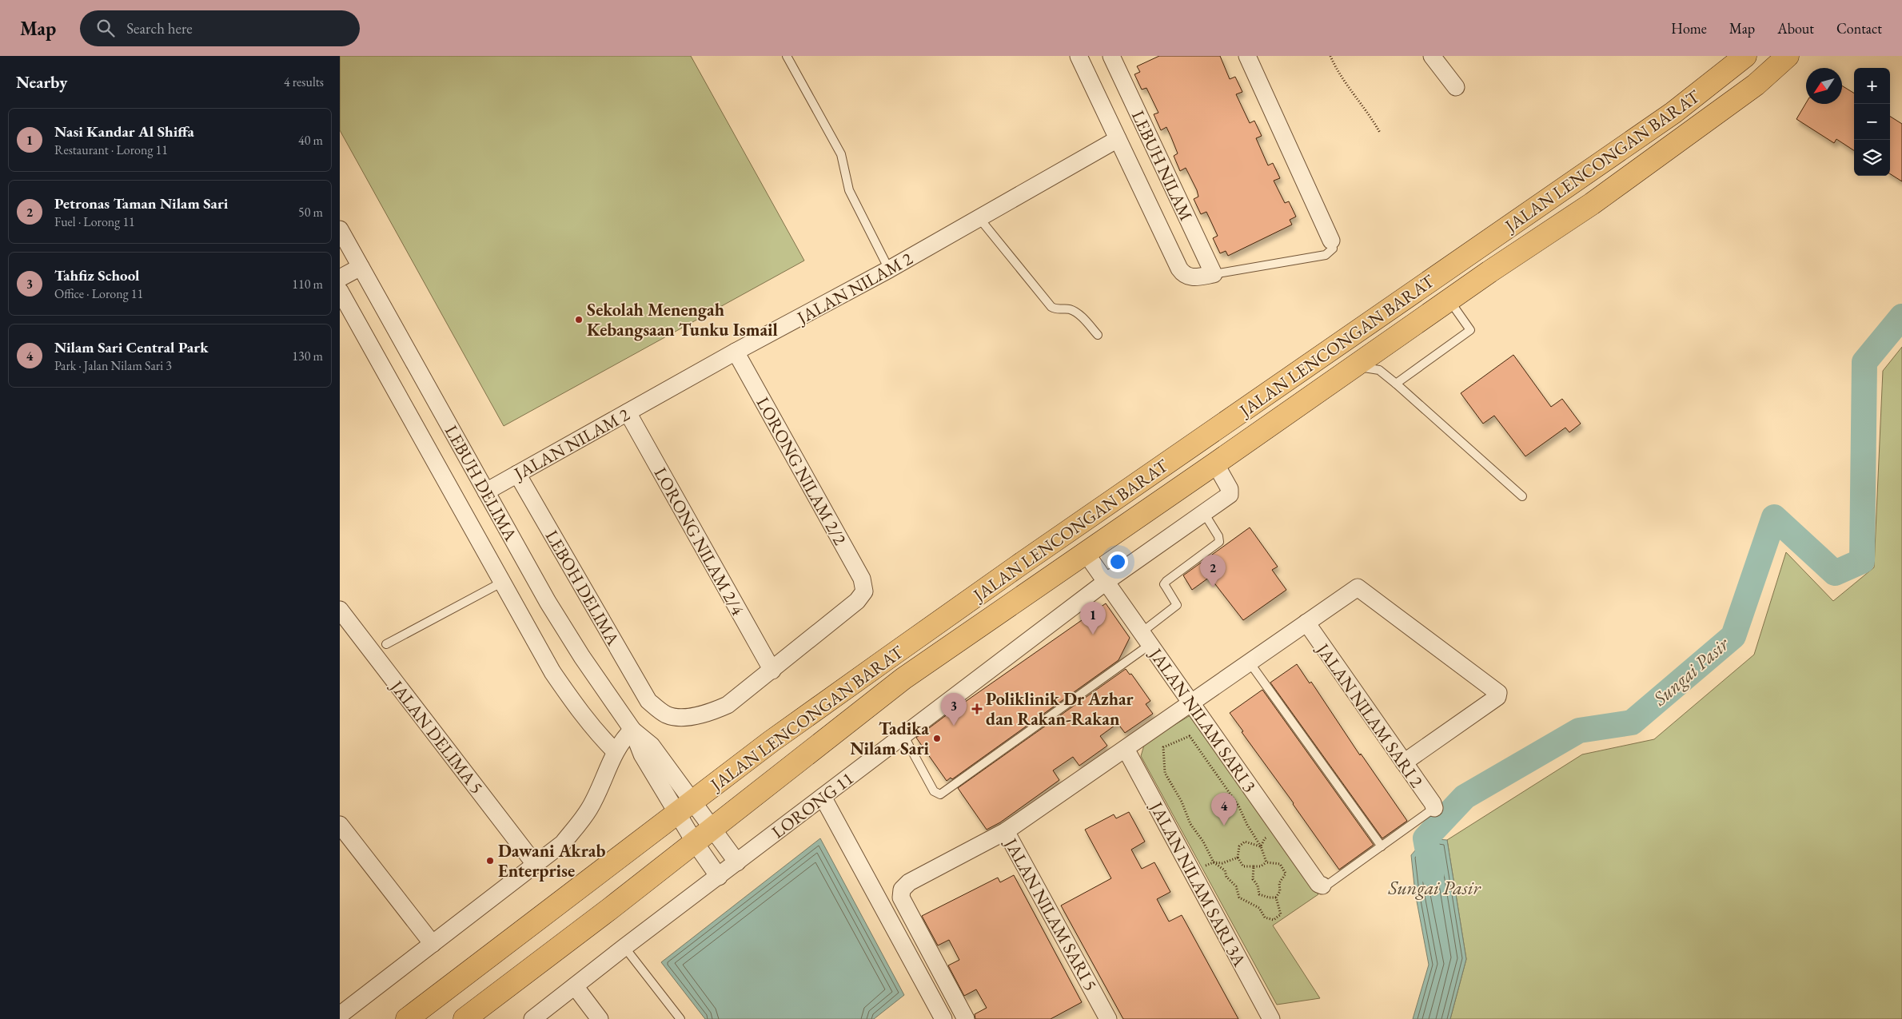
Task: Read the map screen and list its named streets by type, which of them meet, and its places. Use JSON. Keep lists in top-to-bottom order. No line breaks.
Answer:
{"streets":{"highway":["JALAN LENCONGAN BARAT"],"street":["LEBUH NILAM","JALAN NILAM 2","LORONG NILAM 2/2","LEBUH DELIMA","LORONG NILAM 2/4","LEBOH DELIMA","JALAN NILAM SARI 2","JALAN NILAM SARI 3","JALAN DELIMA 5","LORONG 11","JALAN NILAM SARI 3A","JALAN NILAM SARI 5"]},"crossings":[["JALAN LENCONGAN BARAT","LEBUH DELIMA"],["JALAN LENCONGAN BARAT","JALAN NILAM SARI 3"],["JALAN LENCONGAN BARAT","LORONG 11"],["JALAN NILAM 2","LORONG NILAM 2/2"],["JALAN NILAM 2","LEBUH DELIMA"],["JALAN NILAM 2","LORONG NILAM 2/4"],["JALAN NILAM 2","LEBOH DELIMA"],["LORONG NILAM 2/2","LORONG NILAM 2/4"],["LORONG NILAM 2/2","LEBOH DELIMA"],["LORONG NILAM 2/4","LEBOH DELIMA"],["JALAN NILAM SARI 3","LORONG 11"]],"water":["Sungai Pasir"],"places":{"other":["Sekolah Menengah Kebangsaan Tunku Ismail","Tadika Nilam Sari","Dawani Akrab Enterprise"],"health":["Poliklinik Dr Azhar dan Rakan-Rakan"]},"north":"bottom left","page":{"header":"Map","search":"Search here","nav":["Home","Map","About","Contact"],"heading":["Nearby","4 results"],"map_buttons":["+","−"],"list":[{"mark":"1","name":"Nasi Kandar Al Shiffa","note":"Restaurant · Lorong 11","value":"40 m"},{"mark":"2","name":"Petronas Taman Nilam Sari","note":"Fuel · Lorong 11","value":"50 m"},{"mark":"3","name":"Tahfiz School","note":"Office · Lorong 11","value":"110 m"},{"mark":"4","name":"Nilam Sari Central Park","note":"Park · Jalan Nilam Sari 3","value":"130 m"}],"pins":["2","1","3","4"]}}
